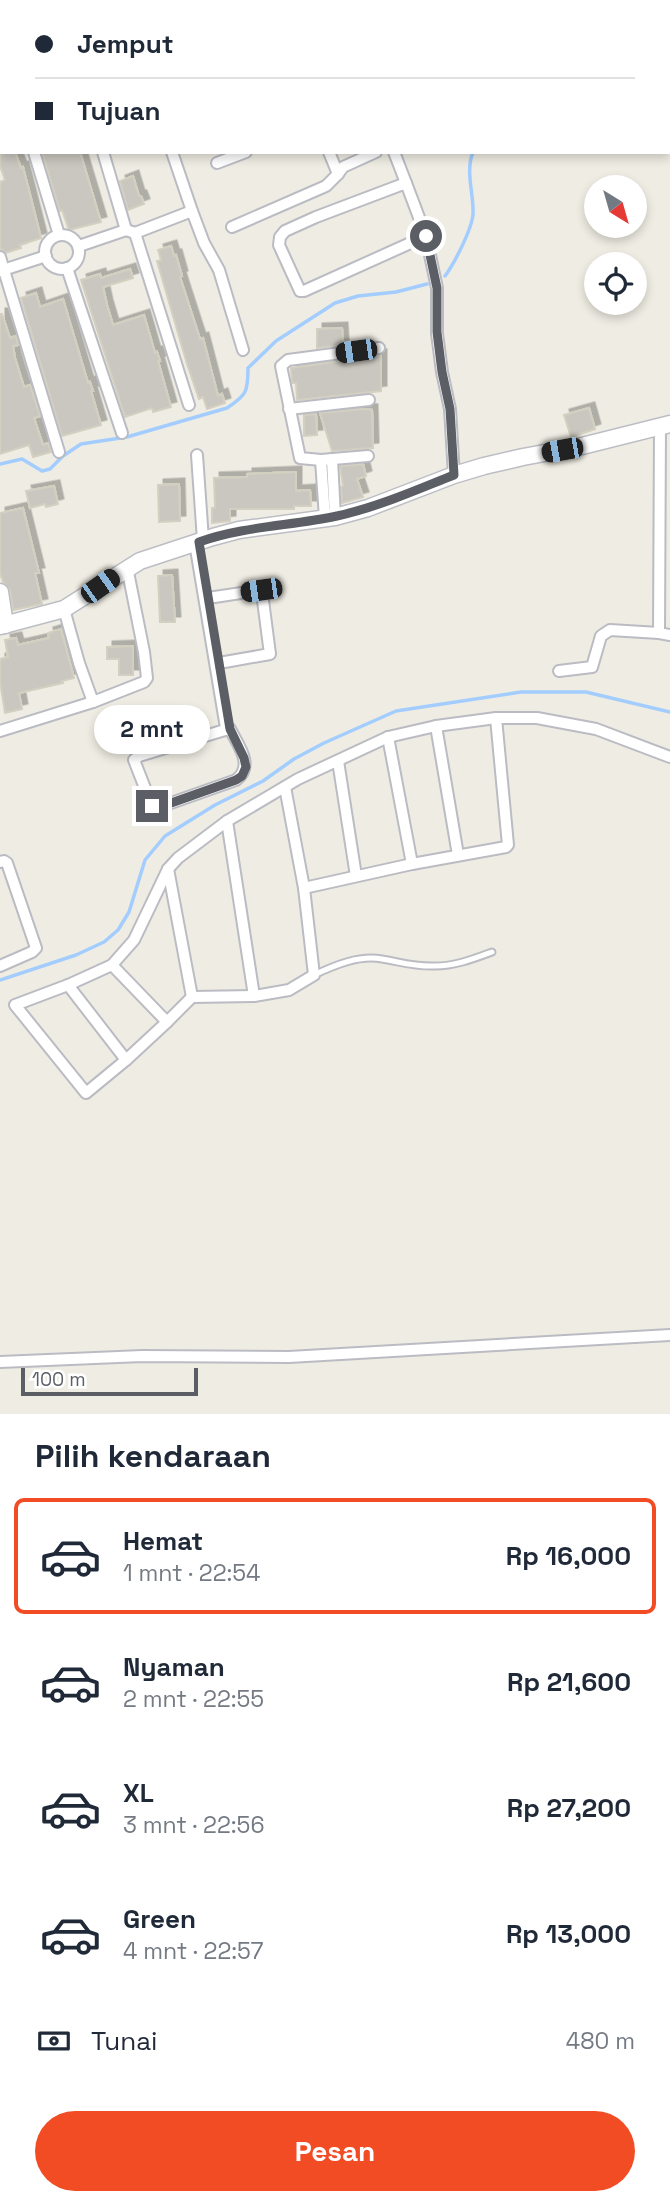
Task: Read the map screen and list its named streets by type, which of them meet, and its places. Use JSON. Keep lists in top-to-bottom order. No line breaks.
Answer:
{"scale_bar":"100 m","north":"bottom right","page":{"banner":["Jemput","Tujuan"],"bubble":"2 mnt","scale":"100 m","heading":"Pilih kendaraan","list":[{"name":"Hemat","note":"1 mnt · 22:54","value":"Rp 16,000"},{"name":"Nyaman","note":"2 mnt · 22:55","value":"Rp 21,600"},{"name":"XL","note":"3 mnt · 22:56","value":"Rp 27,200"},{"name":"Green","note":"4 mnt · 22:57","value":"Rp 13,000"}],"pay":["Tunai","480 m"],"buttons":"Pesan"}}
